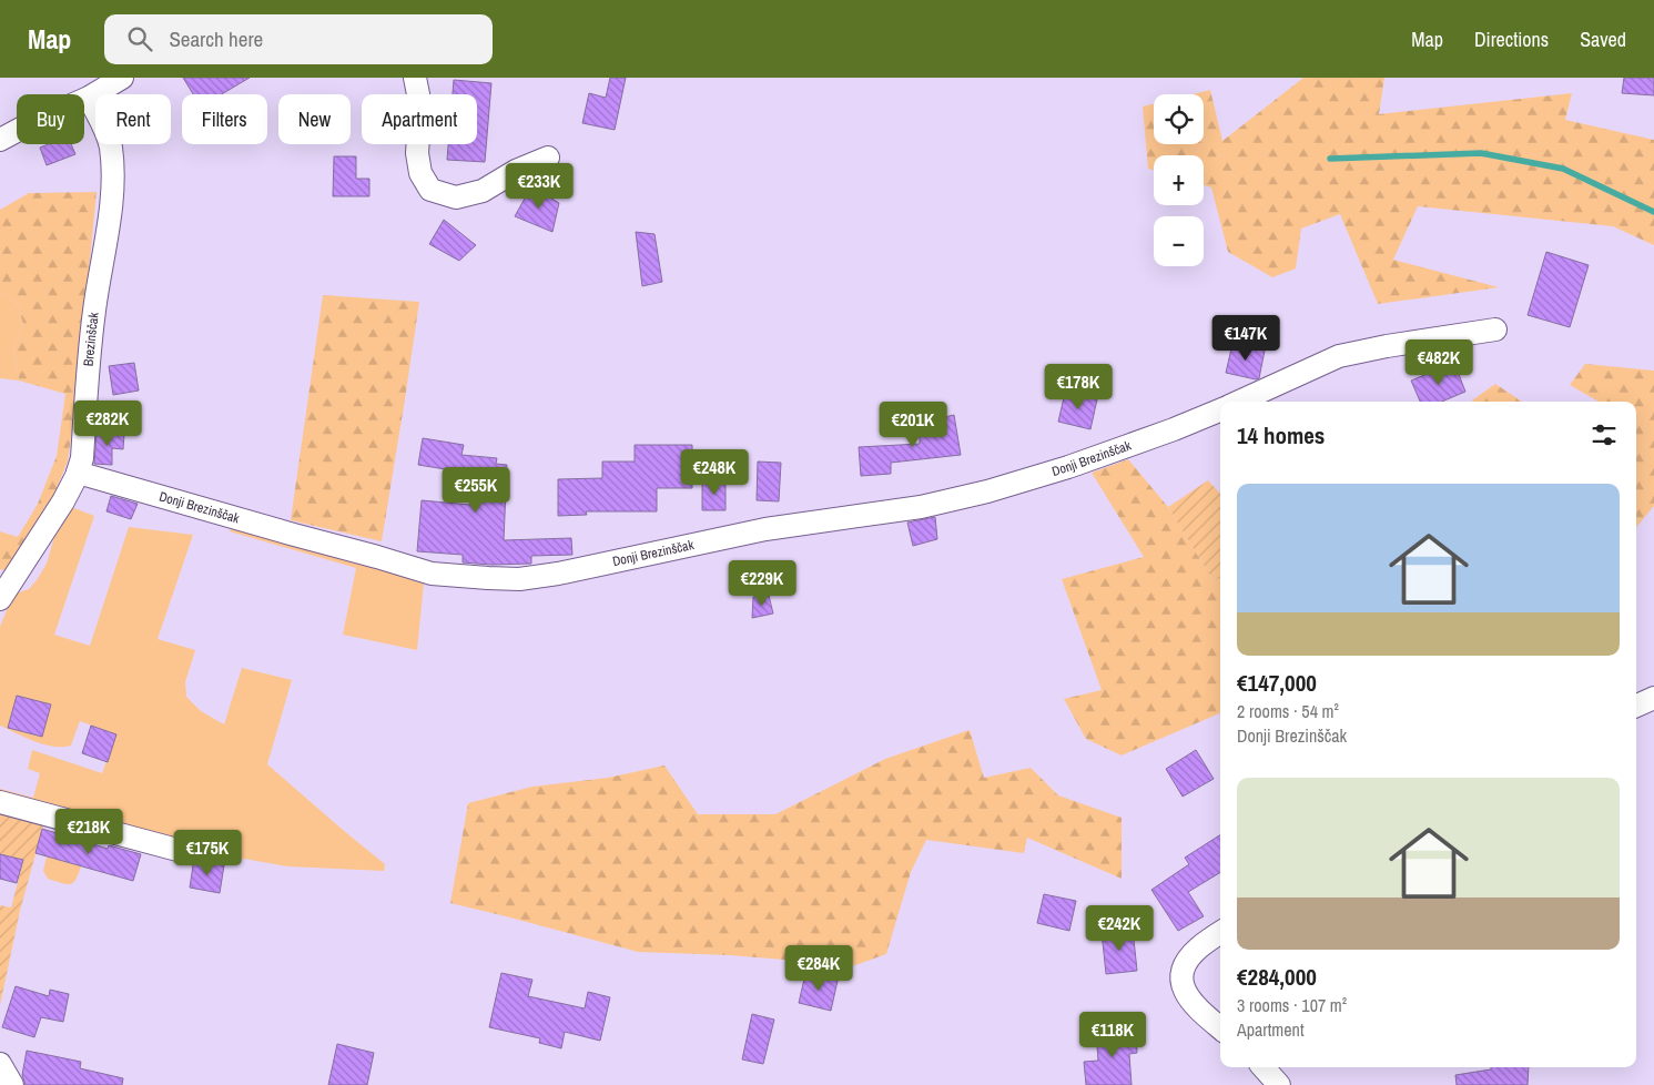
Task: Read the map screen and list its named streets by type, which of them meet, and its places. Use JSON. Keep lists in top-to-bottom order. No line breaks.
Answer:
{"streets":{"street":["Brezinščak","Donji Brezinščak"]},"crossings":[["Brezinščak","Donji Brezinščak"]],"page":{"header":"Map","search":"Search here","nav":["Map","Directions","Saved"],"map_buttons":["+","−"],"chip":["Buy","Rent","Filters","New","Apartment"],"price":["€233K","€147K","€482K","€178K","€282K","€201K","€248K","€255K","€229K","€218K","€175K","€242K","€284K","€118K"],"heading":"14 homes","list":[{"name":"€147,000","note":"2 rooms · 54 m² · Donji Brezinščak"},{"name":"€284,000","note":"3 rooms · 107 m² · Apartment"}]}}
